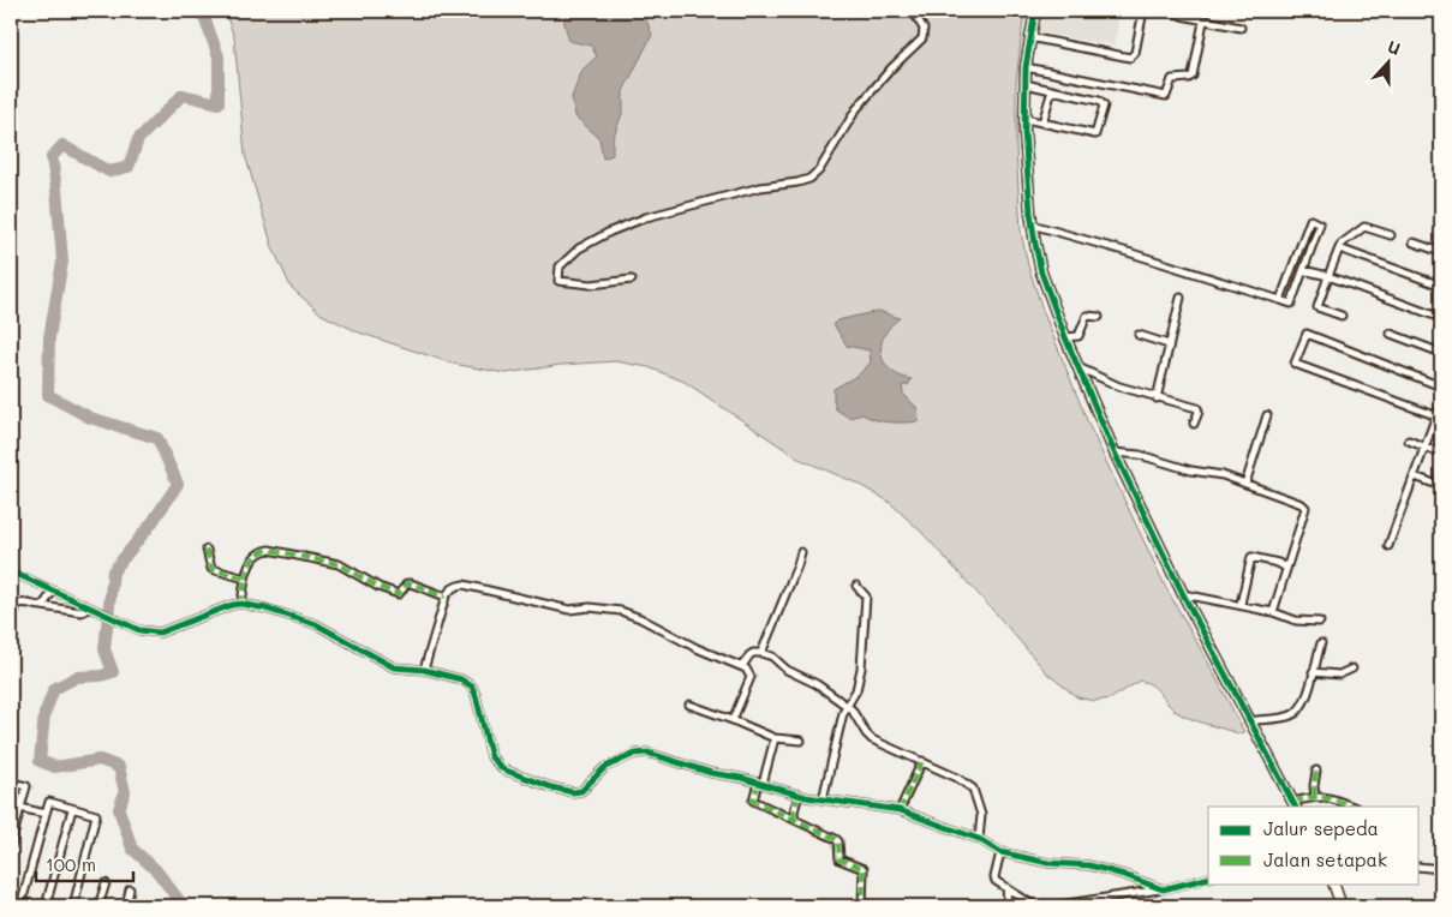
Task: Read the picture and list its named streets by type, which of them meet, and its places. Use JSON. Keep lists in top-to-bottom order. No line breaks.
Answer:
{"legend":["Jalur sepeda","Jalan setapak"],"scale_bar":"100 m","north":"top"}
